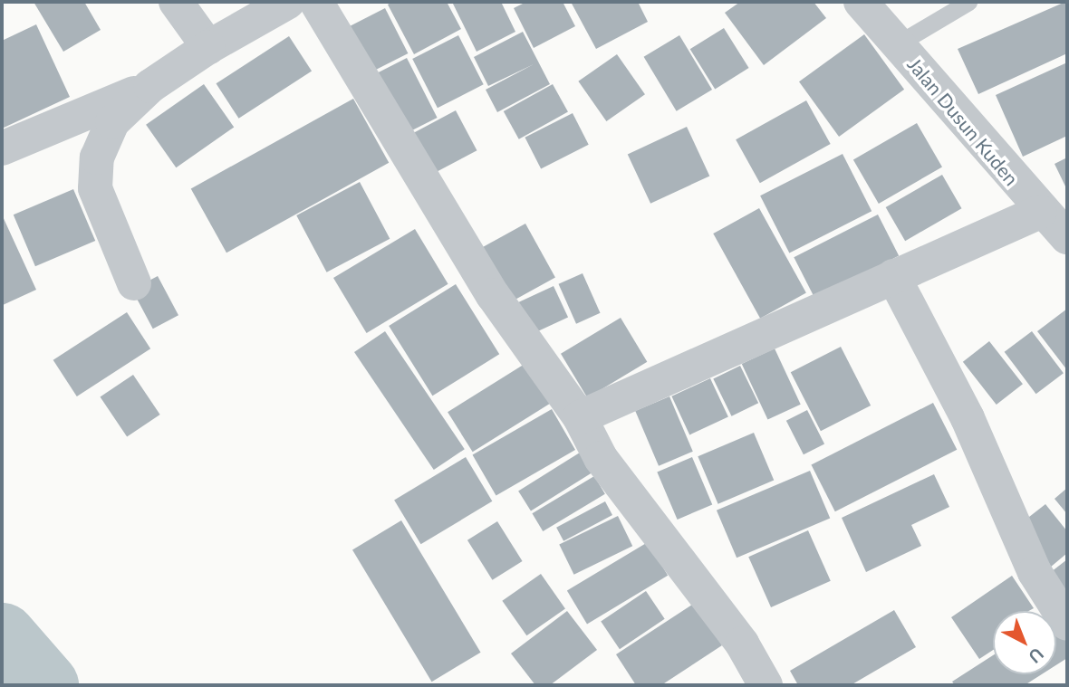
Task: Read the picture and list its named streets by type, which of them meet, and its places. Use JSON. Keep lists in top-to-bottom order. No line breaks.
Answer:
{"streets":{"street":["Jalan Dusun Kuden"]},"north":"bottom right"}
